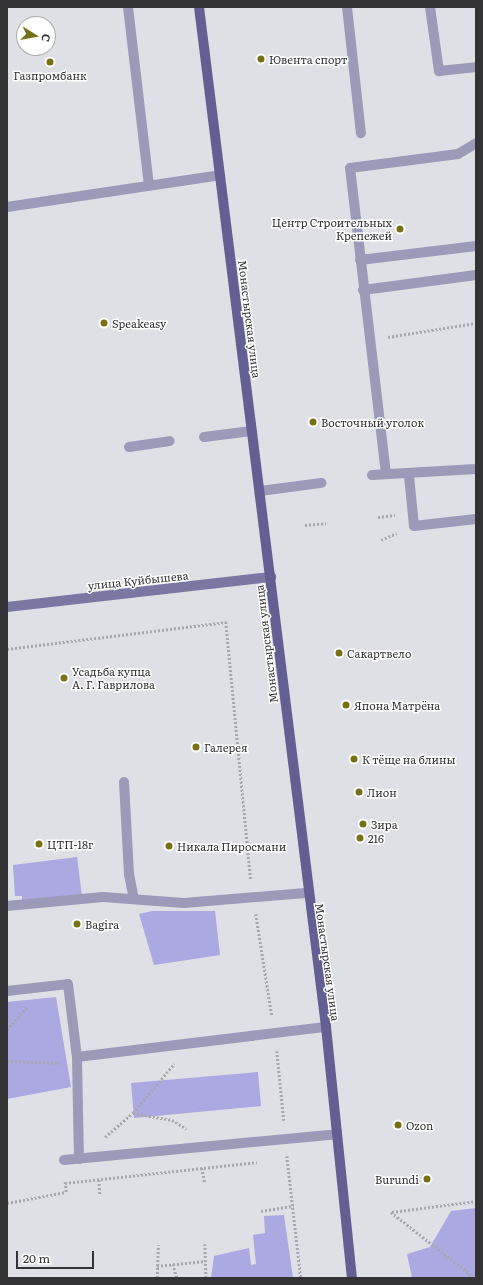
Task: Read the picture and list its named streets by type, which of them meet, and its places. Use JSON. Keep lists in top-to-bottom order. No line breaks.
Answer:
{"streets":{"main road":["Монастырская улица"],"street":["улица Куйбышева"]},"crossings":[["Монастырская улица","улица Куйбышева"]],"places":["Ювента спорт","Газпромбанк","Центр Строительных Крепежей","Speakeasy","Восточный уголок","Сакартвело","Усадьба купца А. Г. Гаврилова","Япона Матрёна","Галерея","К тёще на блины","Лион","Зира","216","ЦТП-18г","Никала Пиросмани","Bagira","Ozon","Burundi"],"scale_bar":"20 m","north":"right"}
